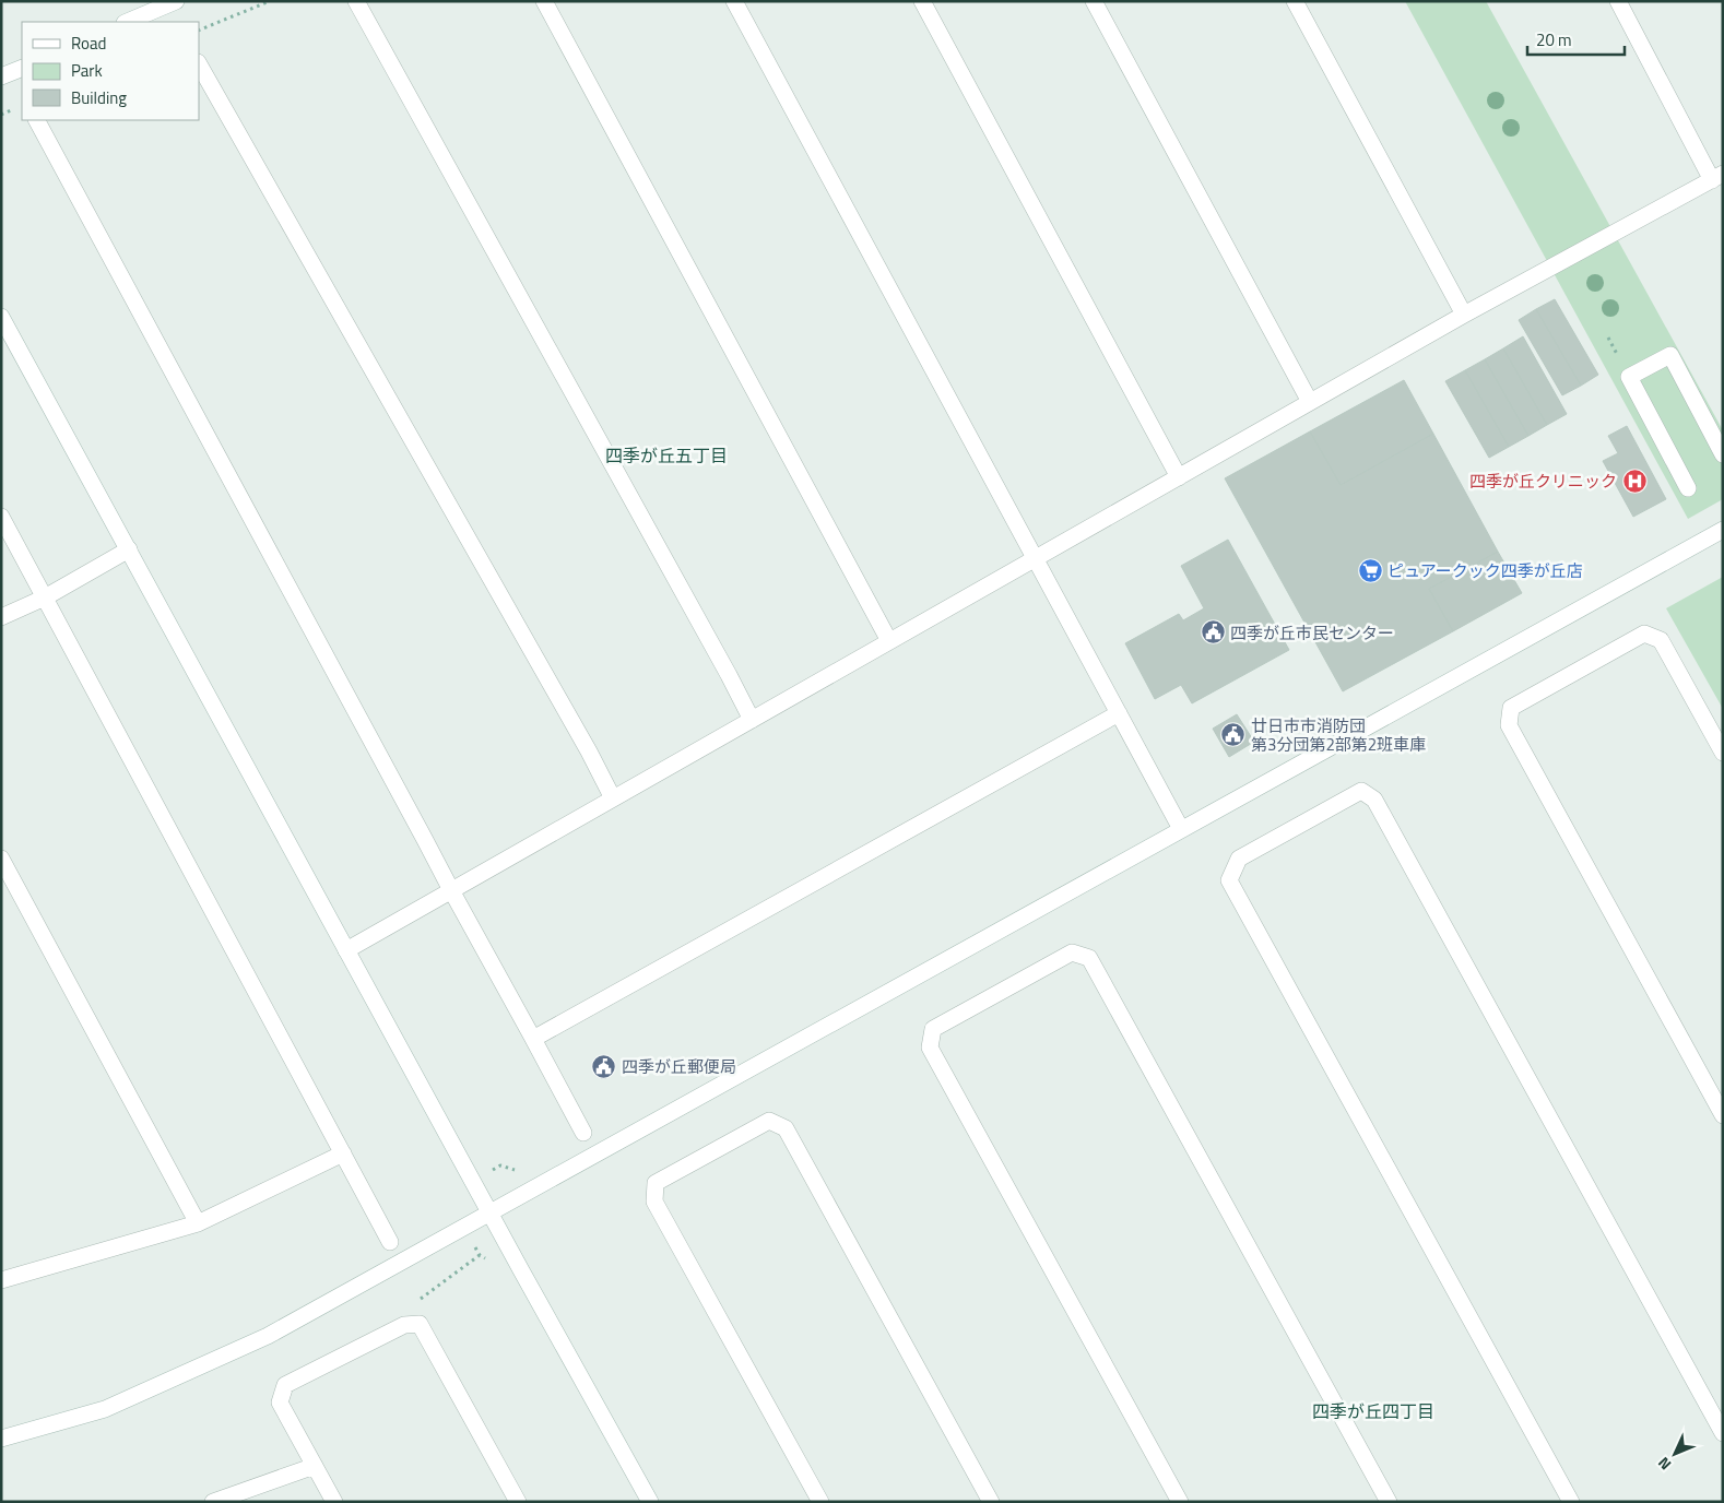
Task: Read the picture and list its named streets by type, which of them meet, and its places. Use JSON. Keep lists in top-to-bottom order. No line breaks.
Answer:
{"districts":["四季が丘五丁目","四季が丘四丁目"],"places":{"hospital":["四季が丘クリニック"],"supermarket":["ピュアークック四季が丘店"],"public building":["四季が丘市民センター","廿日市市消防団 第3分団第2部第2班車庫","四季が丘郵便局"]},"legend":["Road","Park","Building"],"scale_bar":"20 m","north":"bottom left"}
